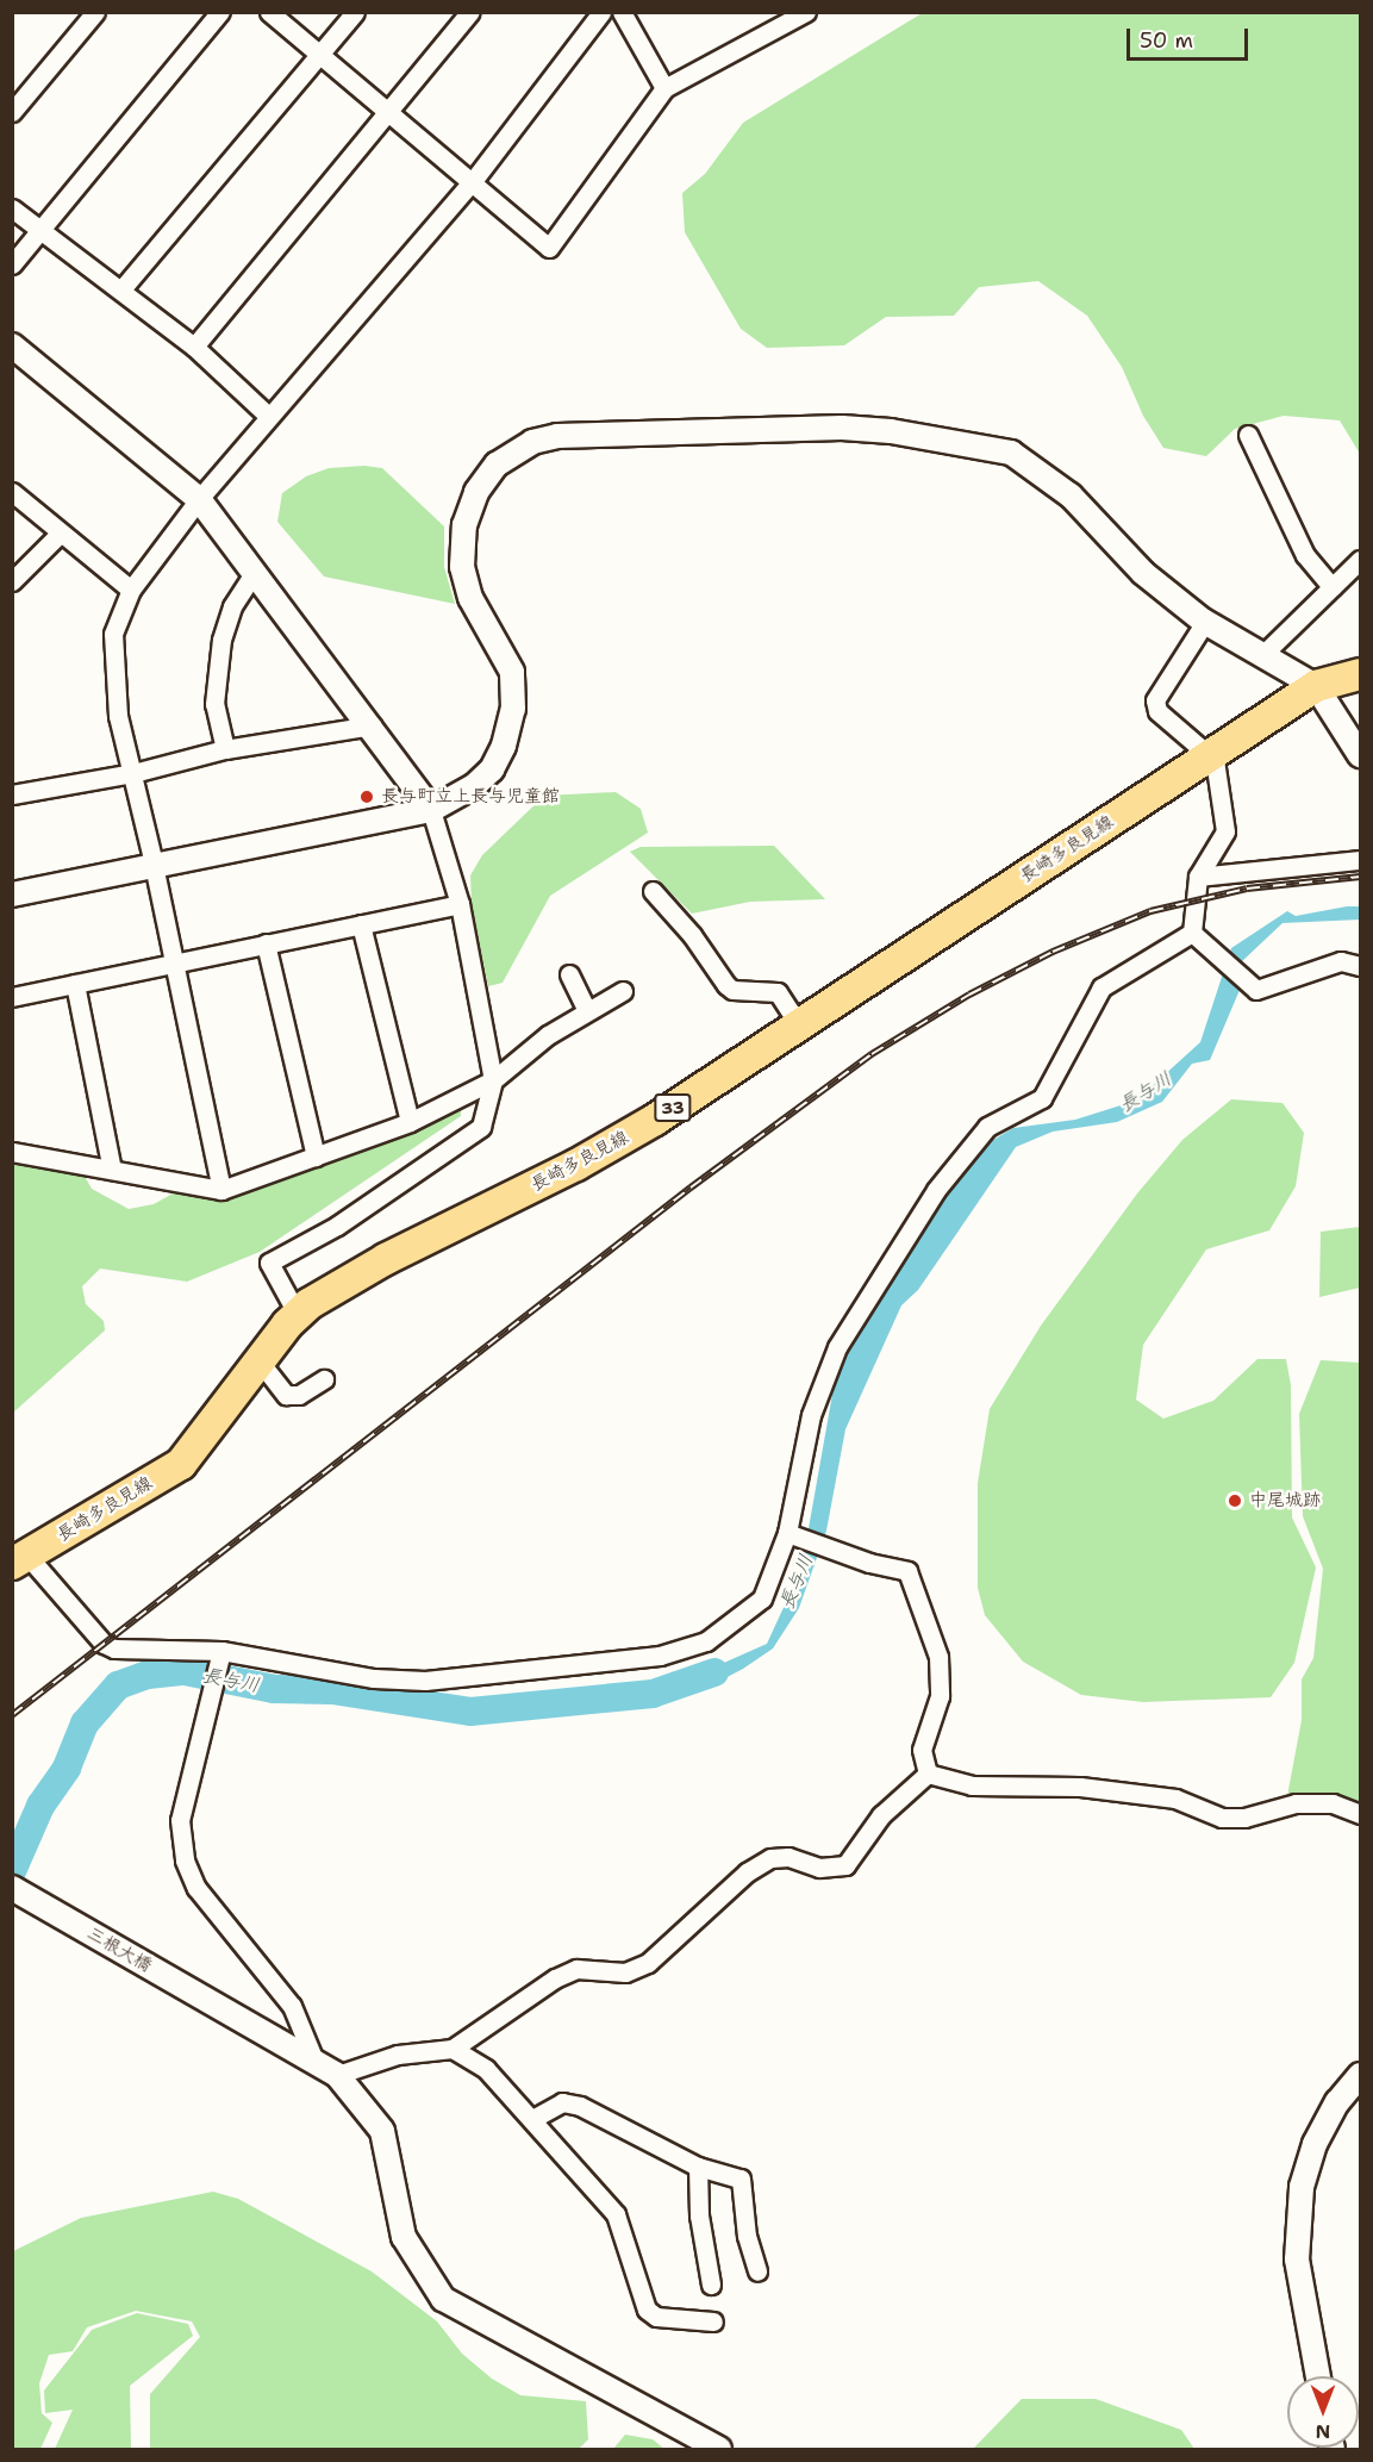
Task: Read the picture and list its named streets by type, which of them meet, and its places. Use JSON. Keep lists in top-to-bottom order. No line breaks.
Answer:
{"streets":{"main road":["長崎多良見線","33"],"street":["三根大橋"]},"water":["長与川"],"places":["長与町立上長与児童館","中尾城跡"],"scale_bar":"50 m","north":"bottom"}
